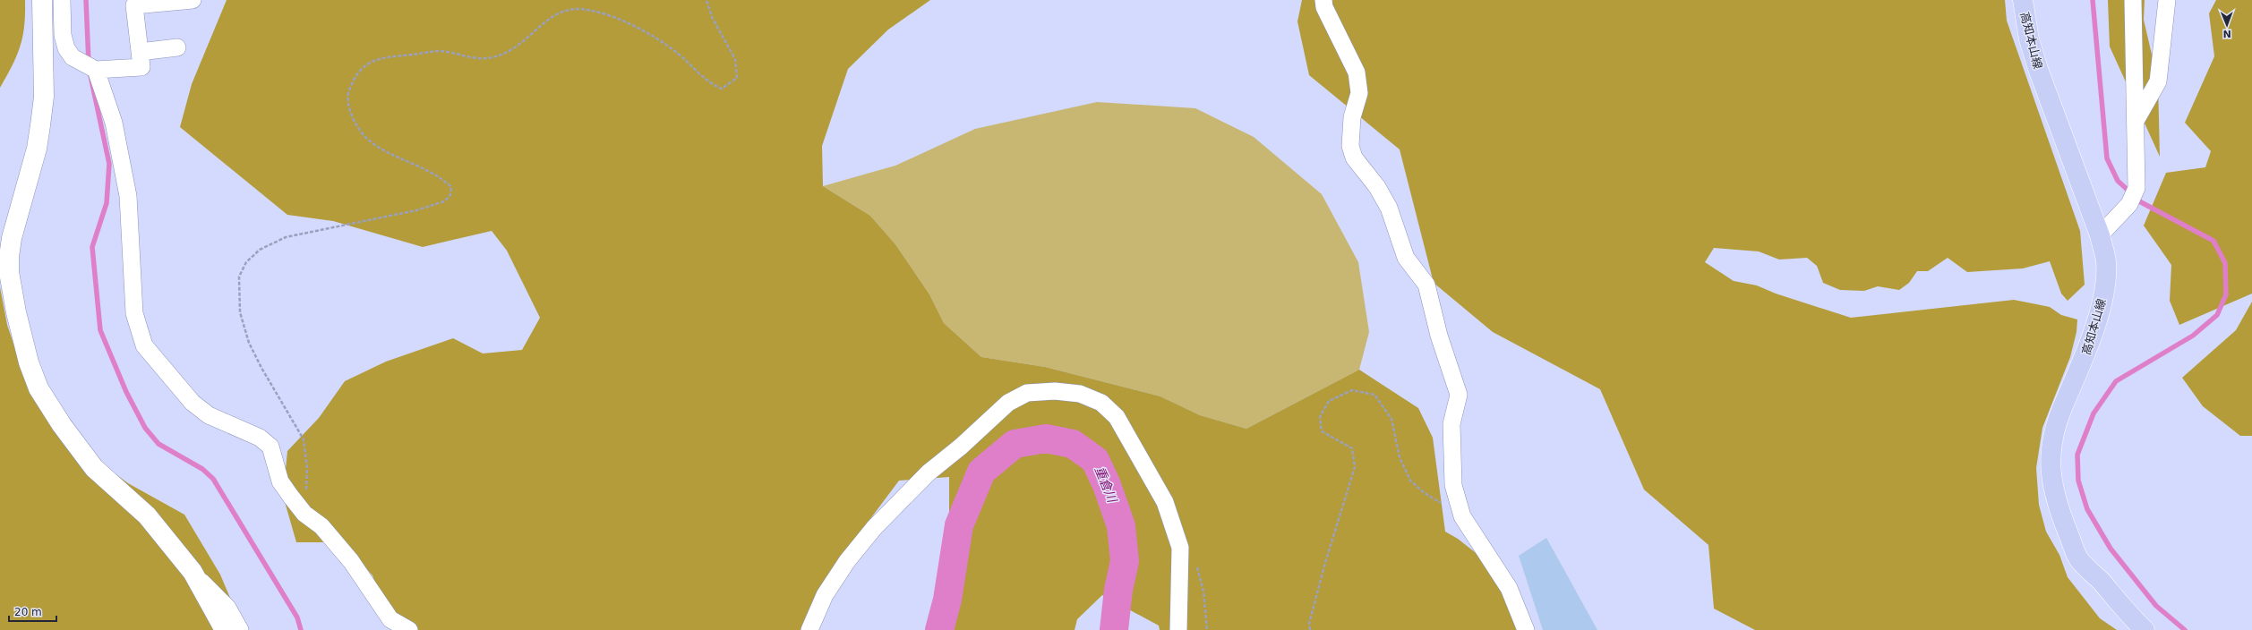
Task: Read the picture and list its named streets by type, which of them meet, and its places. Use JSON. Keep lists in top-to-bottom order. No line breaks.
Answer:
{"streets":{"main road":["高知本山線"]},"water":["重倉川"],"scale_bar":"20 m","north":"bottom"}
